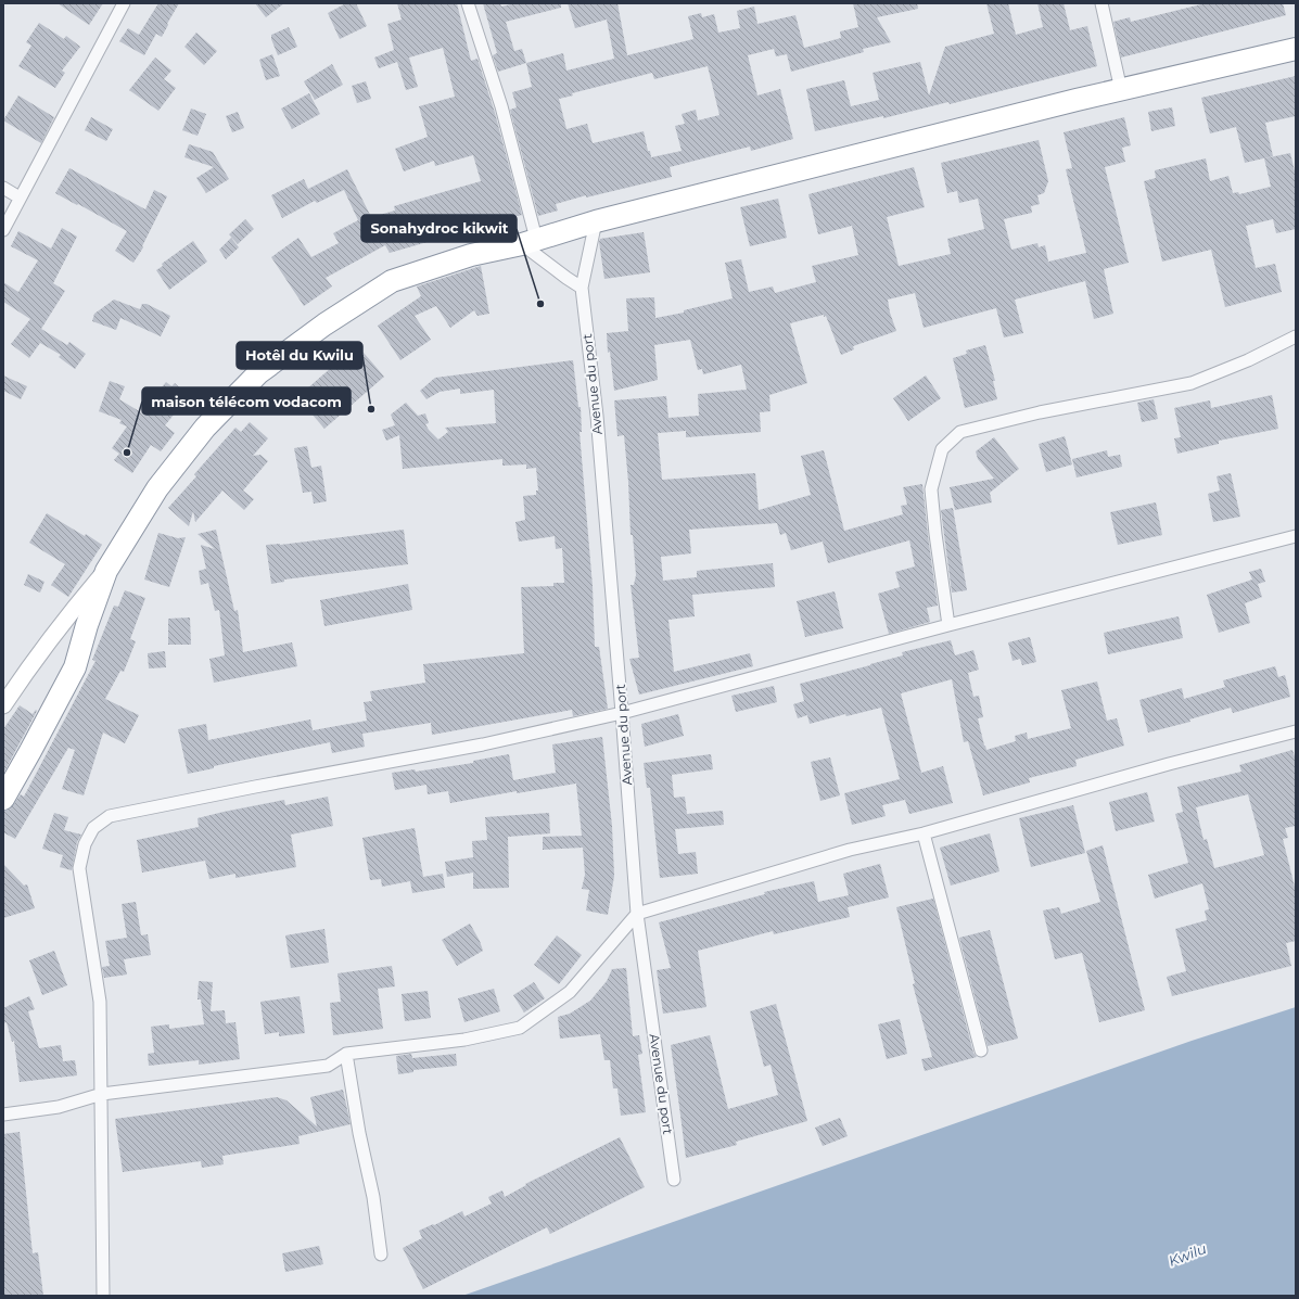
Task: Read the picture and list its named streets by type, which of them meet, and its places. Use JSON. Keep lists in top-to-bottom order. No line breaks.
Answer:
{"streets":{"street":["Avenue du port"]},"water":["Kwilu"],"places":["Sonahydroc kikwit","Hotêl du Kwilu","maison télécom vodacom"]}
